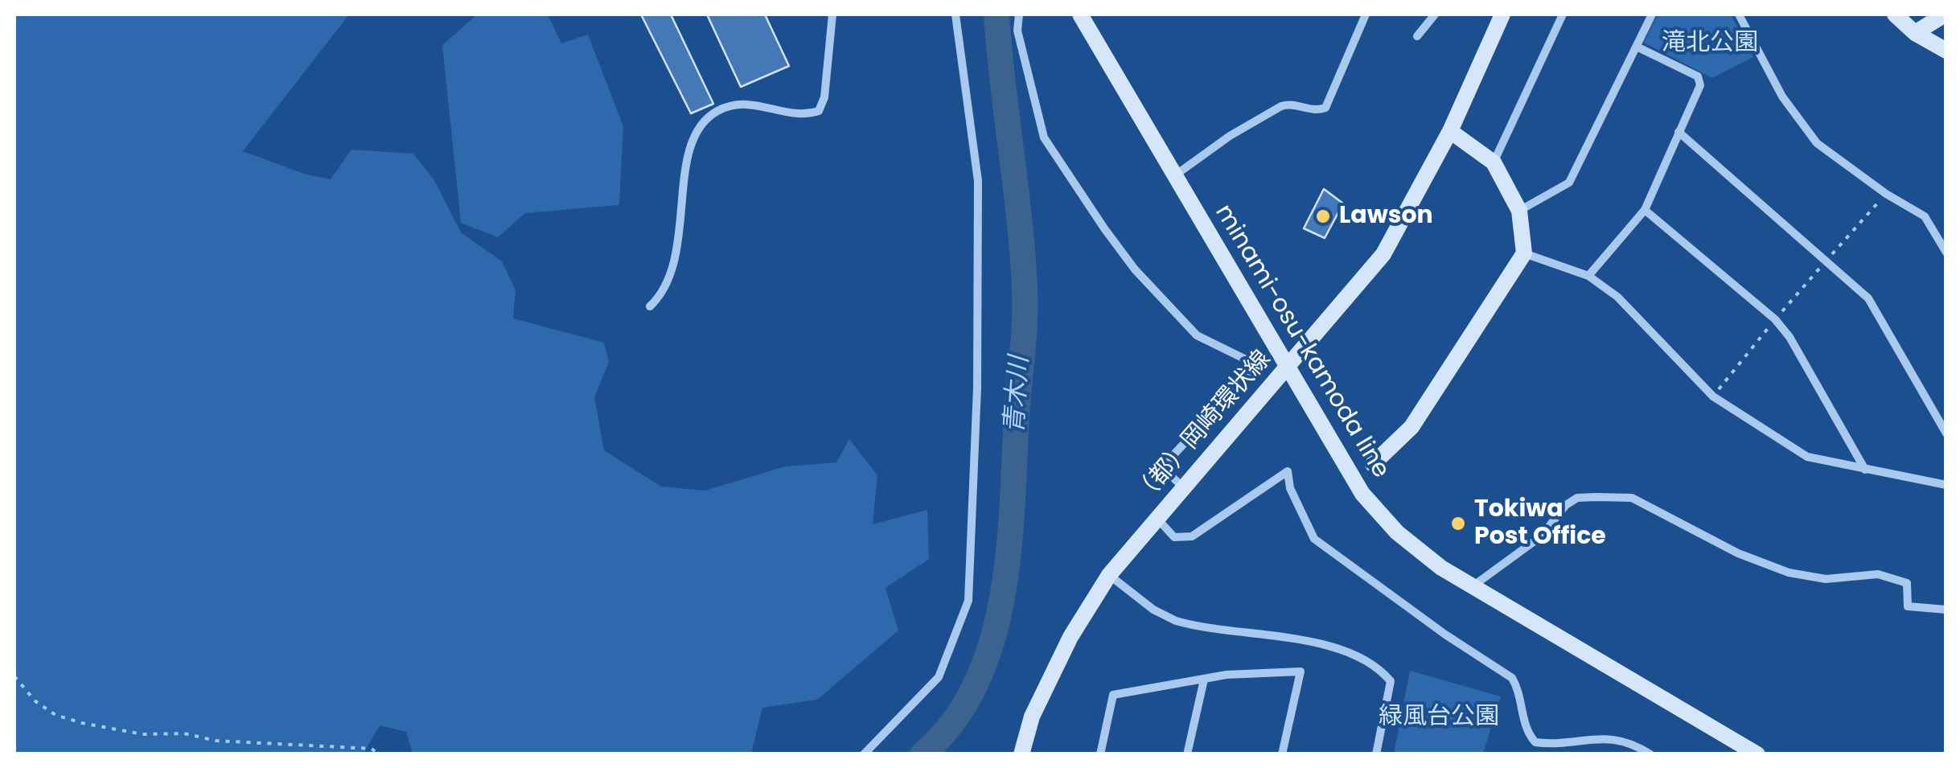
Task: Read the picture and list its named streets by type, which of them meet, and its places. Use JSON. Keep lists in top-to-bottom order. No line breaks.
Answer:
{"streets":{"street":["minami-osu-kamoda line","（都）岡崎環状線"]},"crossings":[["minami-osu-kamoda line","（都）岡崎環状線"]],"water":["青木川"],"parks":["滝北公園","緑風台公園"],"places":["Lawson","Tokiwa Post Office"]}
